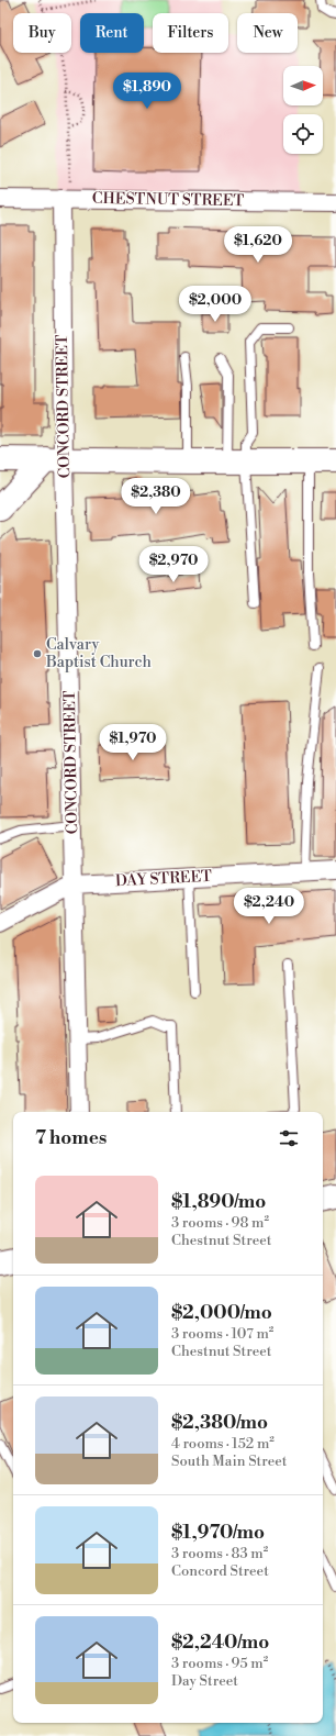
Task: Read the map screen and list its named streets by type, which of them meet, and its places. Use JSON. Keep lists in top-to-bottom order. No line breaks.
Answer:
{"streets":{"street":["CHESTNUT STREET","CONCORD STREET","DAY STREET"]},"crossings":[["CHESTNUT STREET","CONCORD STREET"],["CONCORD STREET","DAY STREET"]],"places":["Calvary Baptist Church"],"north":"right","page":{"chip":["Buy","Rent","Filters","New"],"price":["$1,890","$1,620","$2,000","$2,380","$2,970","$1,970","$2,240"],"heading":"7 homes","list":[{"name":"$1,890/mo","note":"3 rooms · 98 m² · Chestnut Street"},{"name":"$2,000/mo","note":"3 rooms · 107 m² · Chestnut Street"},{"name":"$2,380/mo","note":"4 rooms · 152 m² · South Main Street"},{"name":"$1,970/mo","note":"3 rooms · 83 m² · Concord Street"},{"name":"$2,240/mo","note":"3 rooms · 95 m² · Day Street"}]}}
